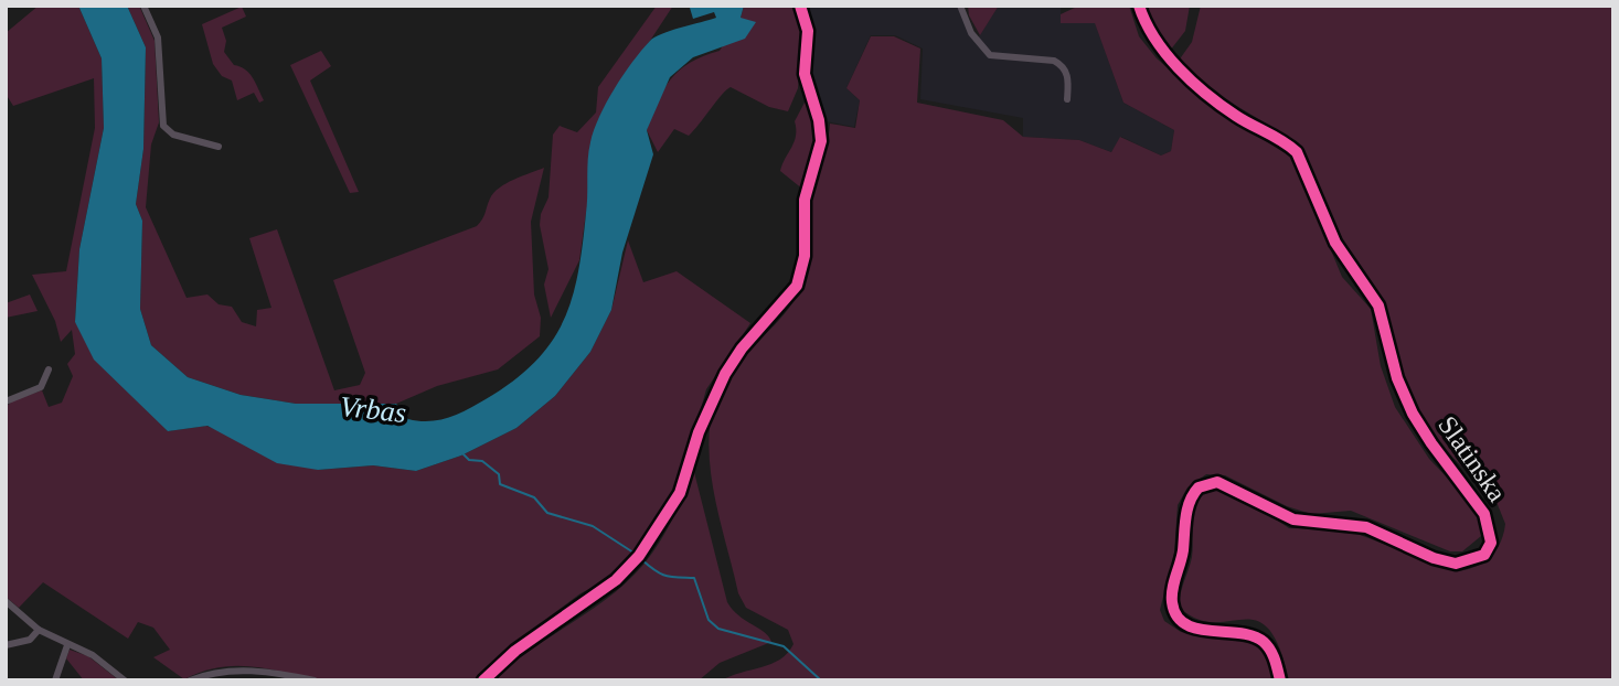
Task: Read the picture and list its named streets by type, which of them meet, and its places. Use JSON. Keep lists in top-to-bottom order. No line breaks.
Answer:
{"streets":{"street":["Slatinska"]},"water":["Vrbas"]}
